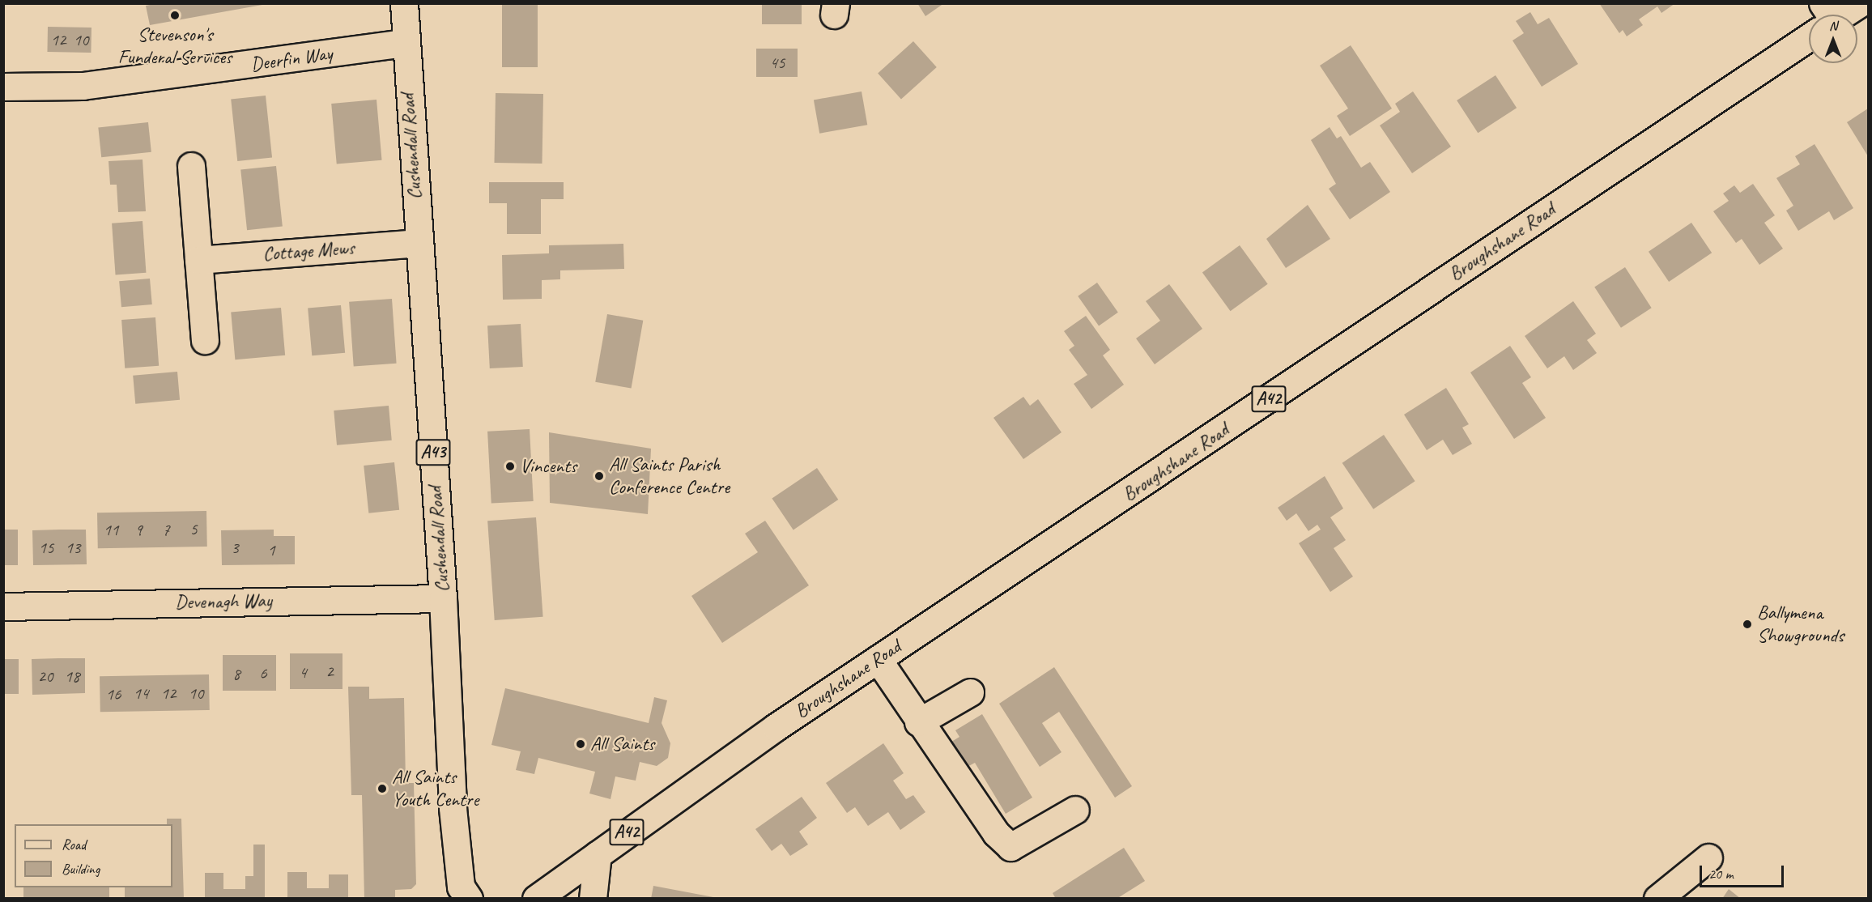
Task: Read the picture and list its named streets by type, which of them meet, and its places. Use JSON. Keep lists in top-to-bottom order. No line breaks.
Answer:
{"streets":{"main road":["Deerfin Way","Cushendall Road","Broughshane Road","Cottage Mews","A42","A43","Devenagh Way"]},"crossings":[["Deerfin Way","Cushendall Road"],["Cushendall Road","Cottage Mews"],["Cushendall Road","Devenagh Way"]],"places":["Stevenson's Funderal Services","Vincents","All Saints Parish Conference Centre","Ballymena Showgrounds","All Saints","All Saints Youth Centre"],"house_numbers":["12","10","45","5","11","9","7","15","13","3","1","2","4","6","8","20","18","14","12","10","16"],"legend":["Road","Building"],"scale_bar":"20 m","north":"top"}
